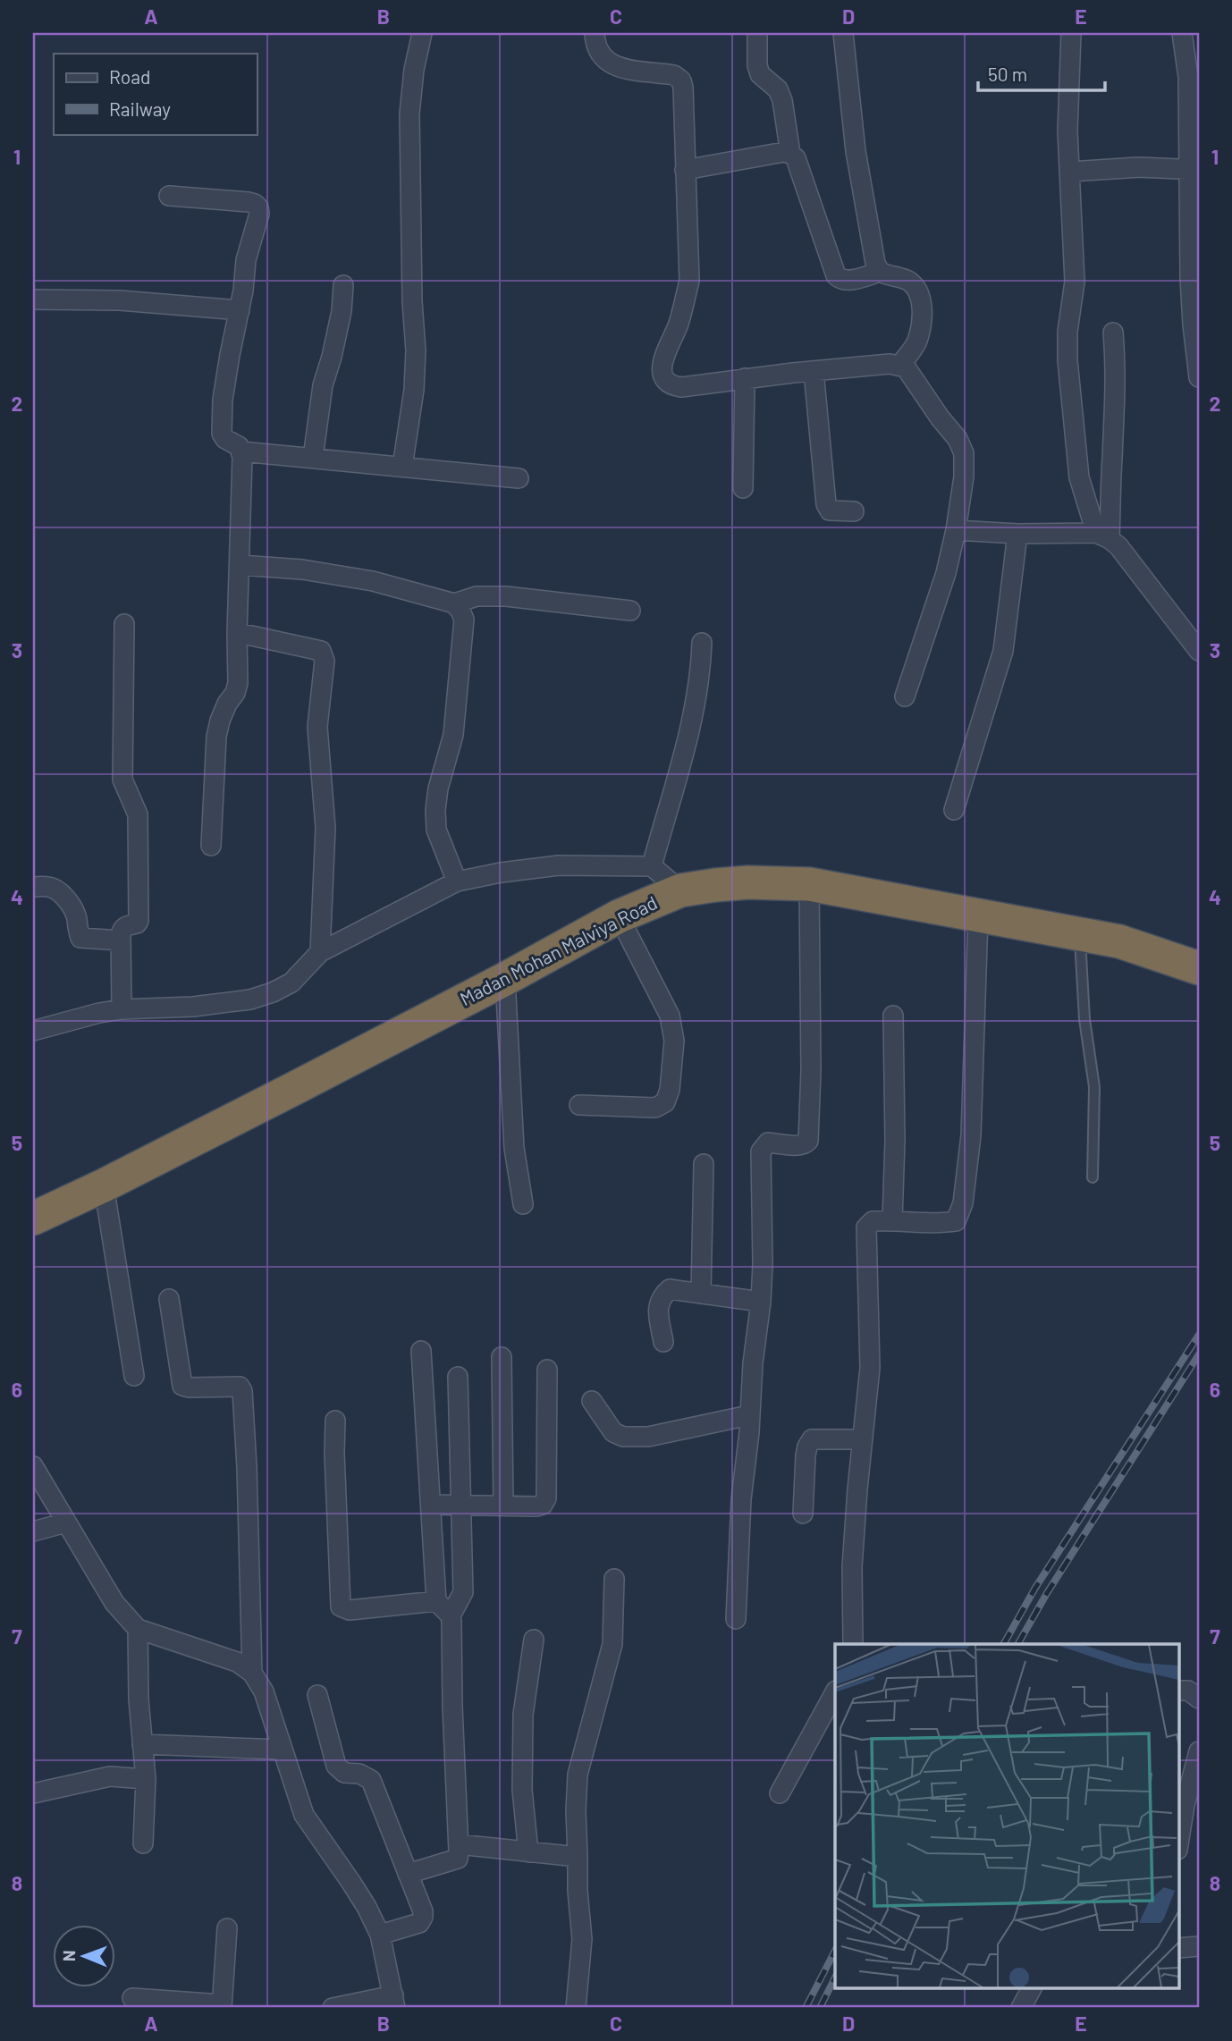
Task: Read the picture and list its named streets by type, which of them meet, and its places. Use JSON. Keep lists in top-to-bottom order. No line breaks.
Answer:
{"streets":{"highway":["Madan Mohan Malviya Road"]},"legend":["Road","Railway"],"scale_bar":"50 m","north":"left","grid":{"columns":["A","B","C","D","E"],"rows":["1","2","3","4","5","6","7","8"]}}
